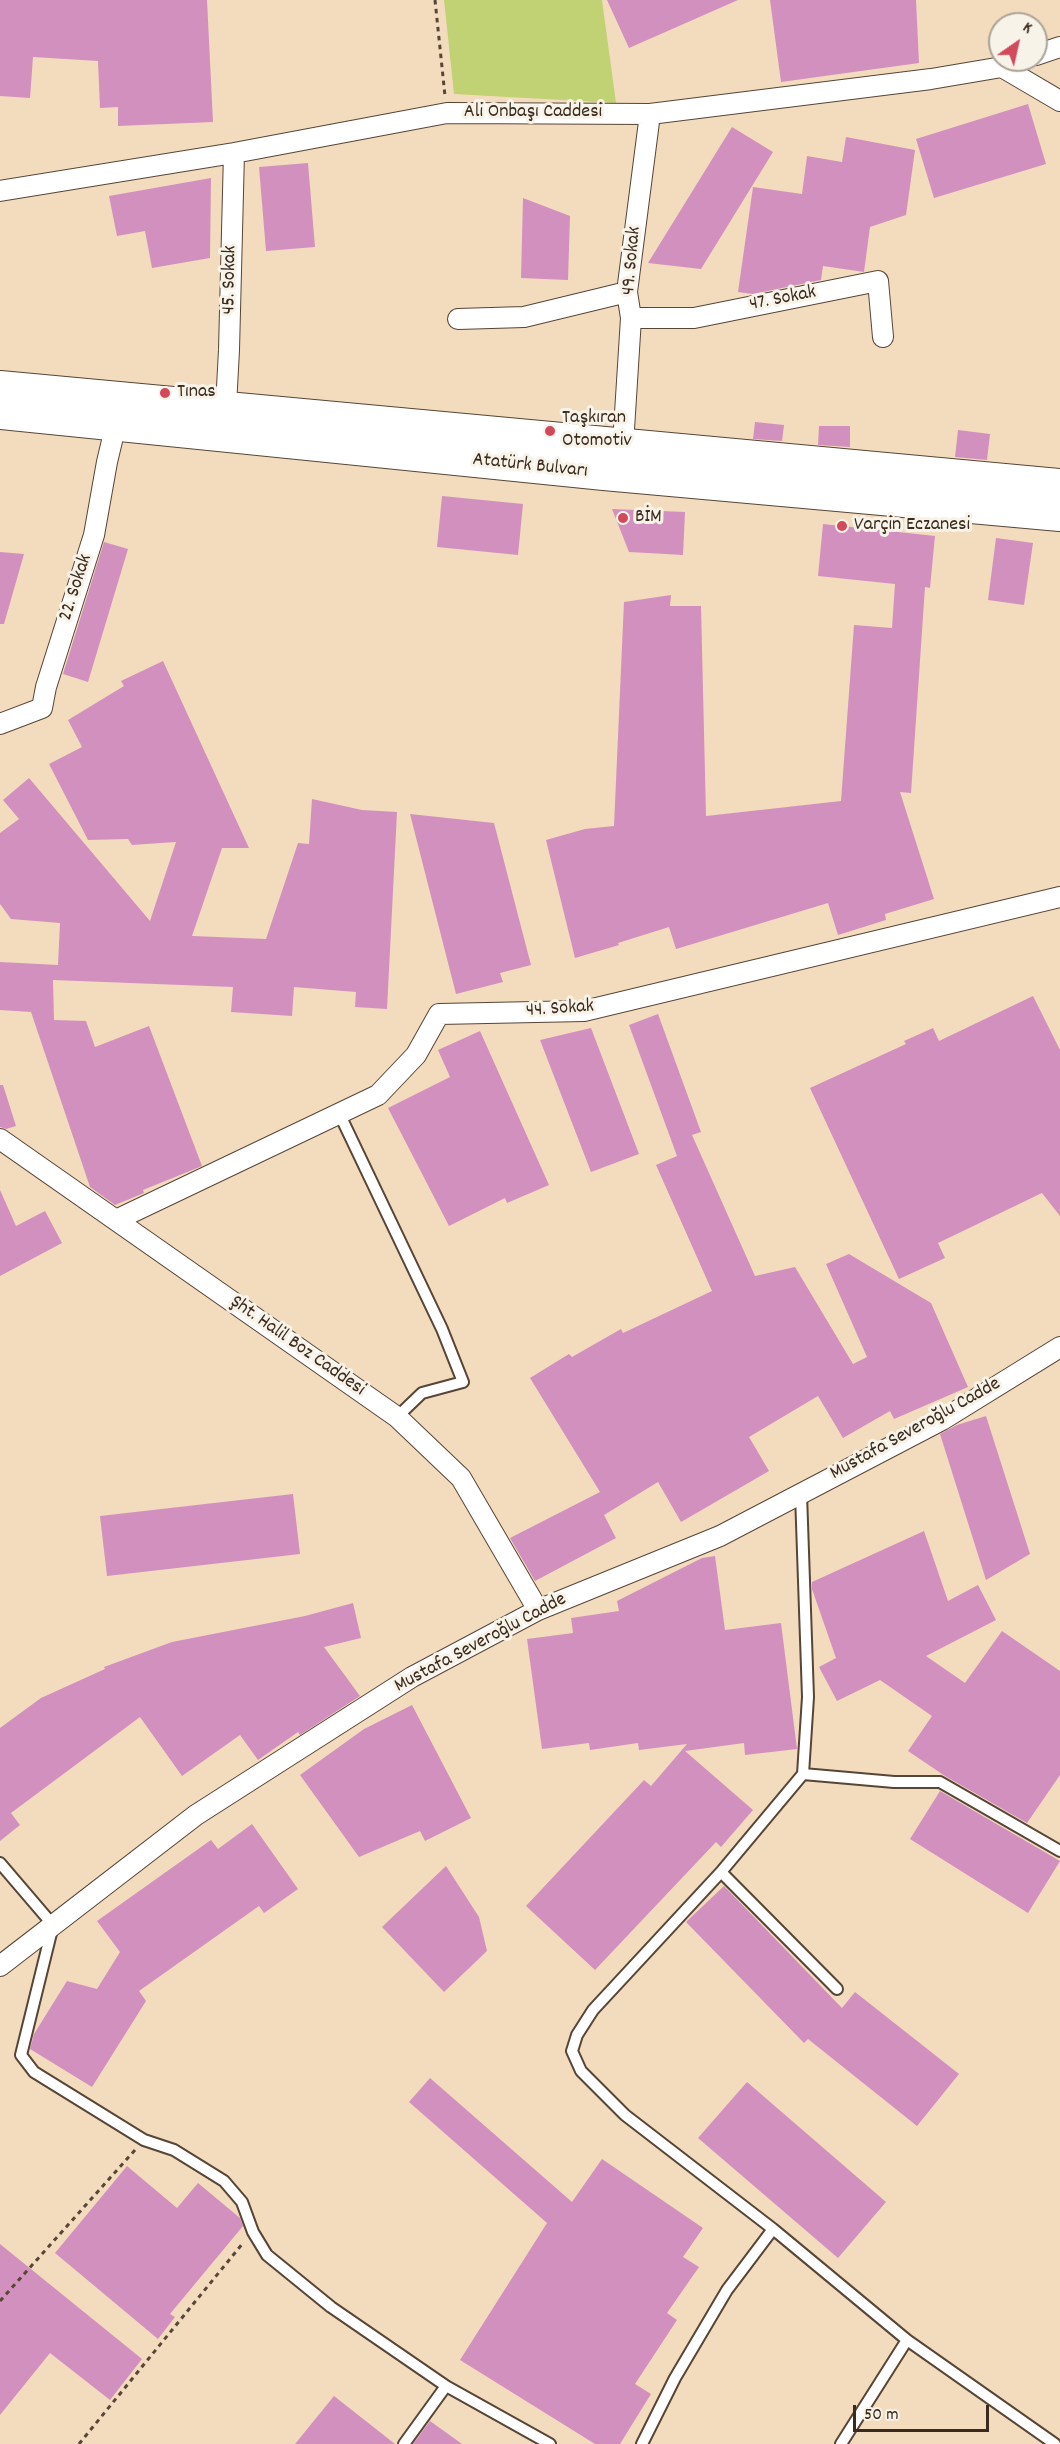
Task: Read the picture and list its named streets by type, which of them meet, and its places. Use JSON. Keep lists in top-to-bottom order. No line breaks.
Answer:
{"streets":{"main road":["Atatürk Bulvarı"],"street":["Ali Onbaşı Caddesi","49. Sokak","45. Sokak","47. Sokak","22. Sokak","44. Sokak","Şht. Halil Boz Caddesi","Mustafa Severoğlu Cadde"]},"crossings":[["Ali Onbaşı Caddesi","49. Sokak"],["Ali Onbaşı Caddesi","45. Sokak"],["49. Sokak","47. Sokak"],["49. Sokak","Atatürk Bulvarı"],["45. Sokak","Atatürk Bulvarı"],["Atatürk Bulvarı","22. Sokak"],["44. Sokak","Şht. Halil Boz Caddesi"],["Şht. Halil Boz Caddesi","Mustafa Severoğlu Cadde"]],"places":["Tınas","Taşkıran Otomotiv","BİM","Varçin Eczanesi"],"scale_bar":"50 m","north":"top right"}
